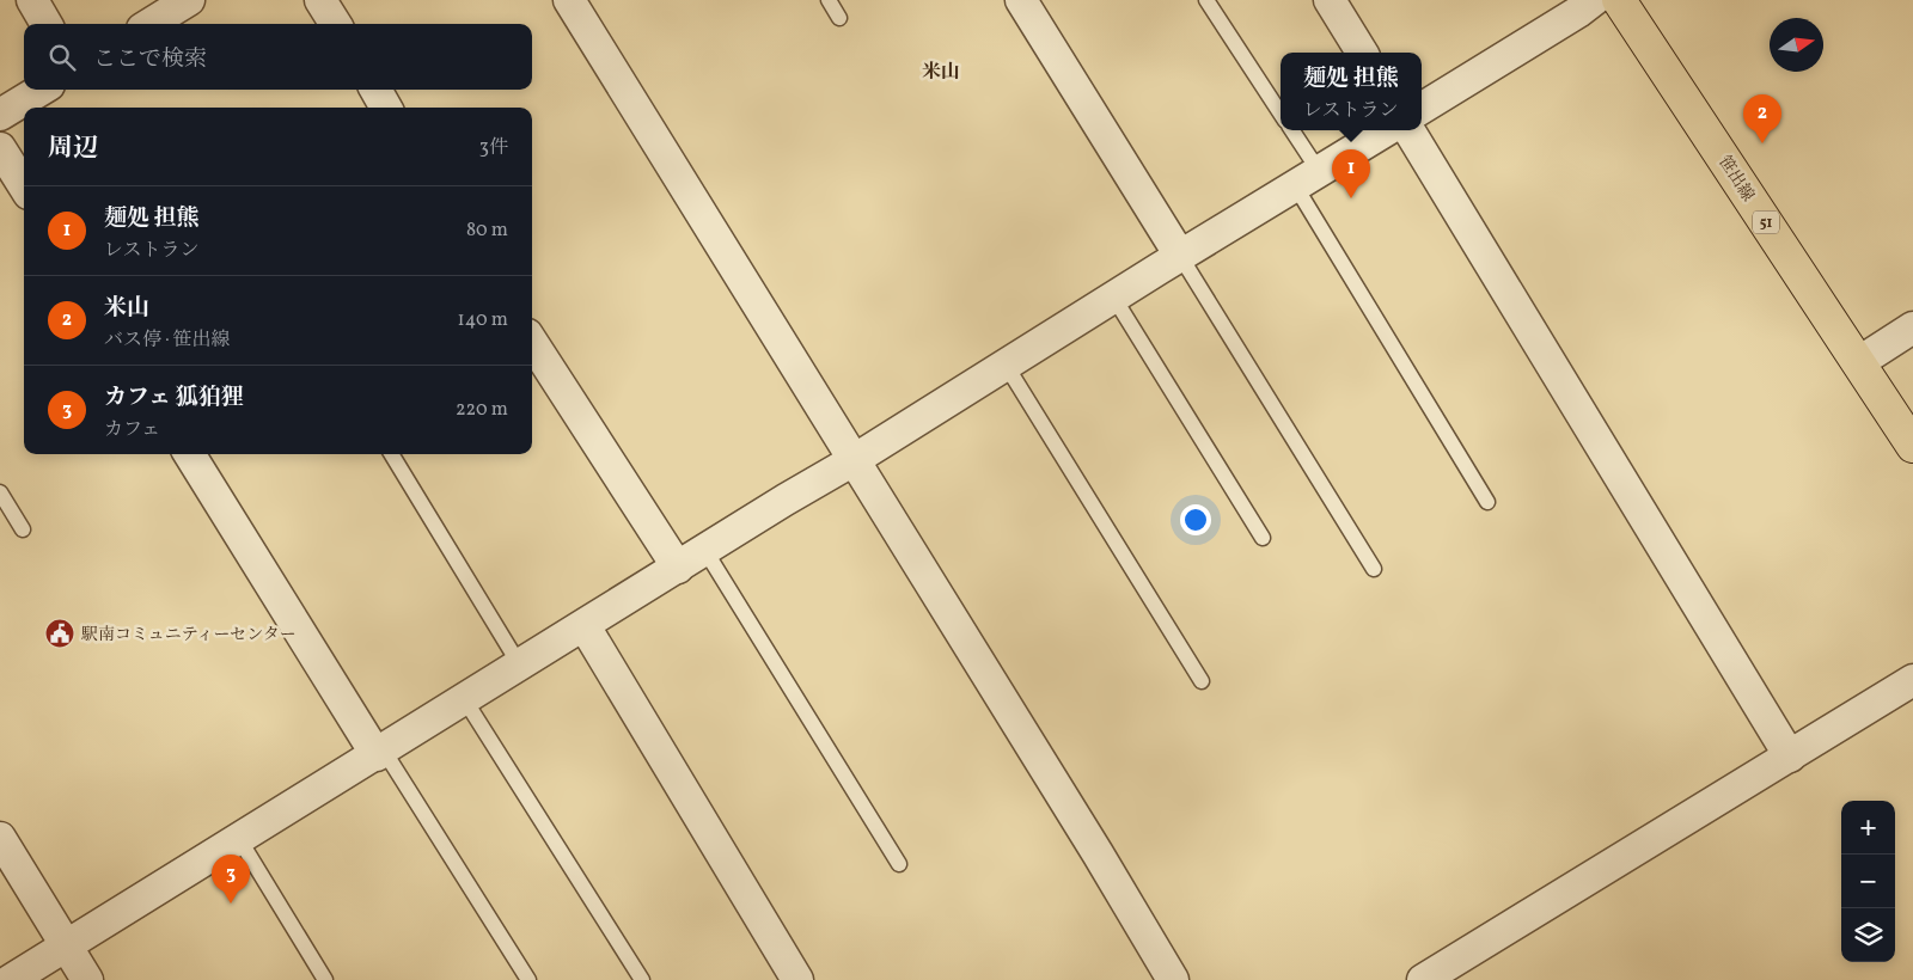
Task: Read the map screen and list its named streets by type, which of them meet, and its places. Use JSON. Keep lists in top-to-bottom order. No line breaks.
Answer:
{"streets":{"main road":["笹出線","51"]},"districts":["米山"],"places":{"public building":["駅南コミュニティーセンター"]},"north":"right","page":{"search":"ここで検索","popup":["麺処 担熊","レストラン"],"pins":["2","1","3"],"heading":["周辺","3件"],"list":[{"mark":"1","name":"麺処 担熊","note":"レストラン","value":"80 m"},{"mark":"2","name":"米山","note":"バス停 · 笹出線","value":"140 m"},{"mark":"3","name":"カフェ 狐狛狸","note":"カフェ","value":"220 m"}],"map_buttons":["+","−"]}}
